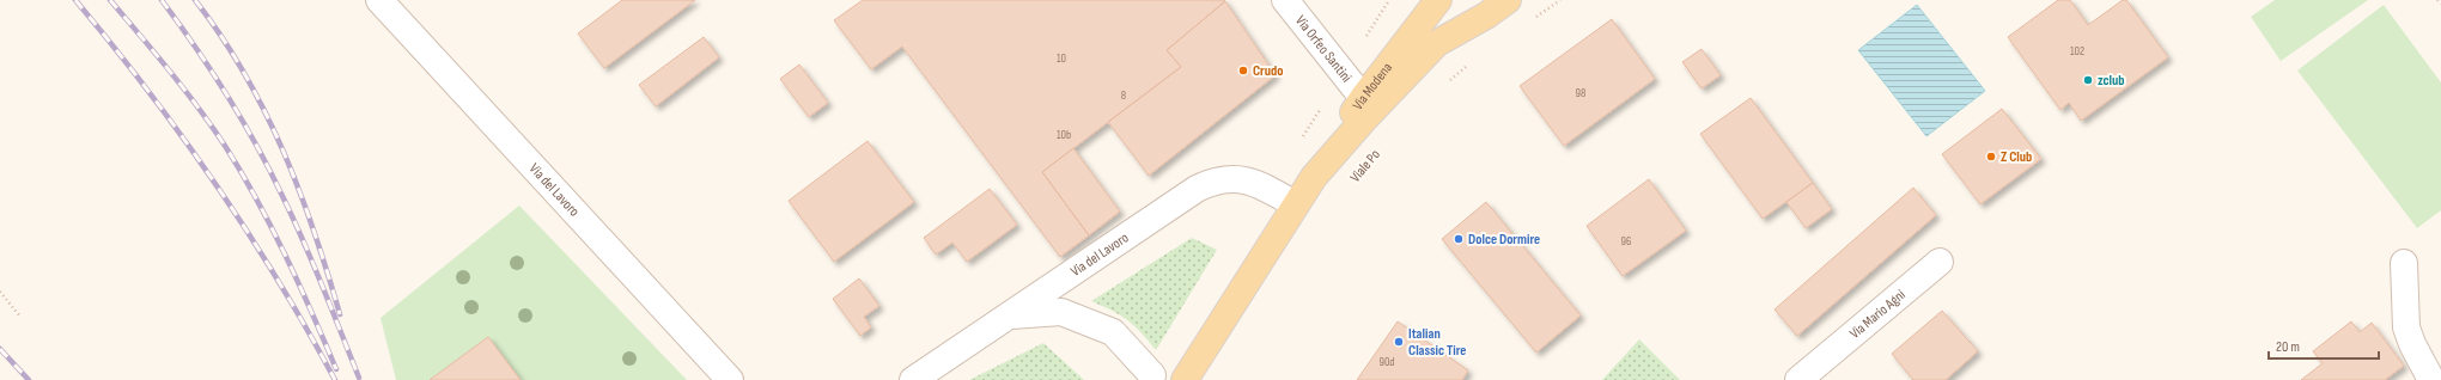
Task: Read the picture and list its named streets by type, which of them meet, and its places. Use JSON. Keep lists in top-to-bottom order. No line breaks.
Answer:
{"streets":{"main road":["Via Modena"],"street":["Via Orfeo Santini","Via del Lavoro","Via Mario Agni"]},"crossings":[["Via Orfeo Santini","Via Modena"]],"places":["Crudo","zclub","Z Club","Dolce Dormire","Italian Classic Tire"],"house_numbers":["102","10","98","8","10b","96","90d"],"scale_bar":"20 m"}
